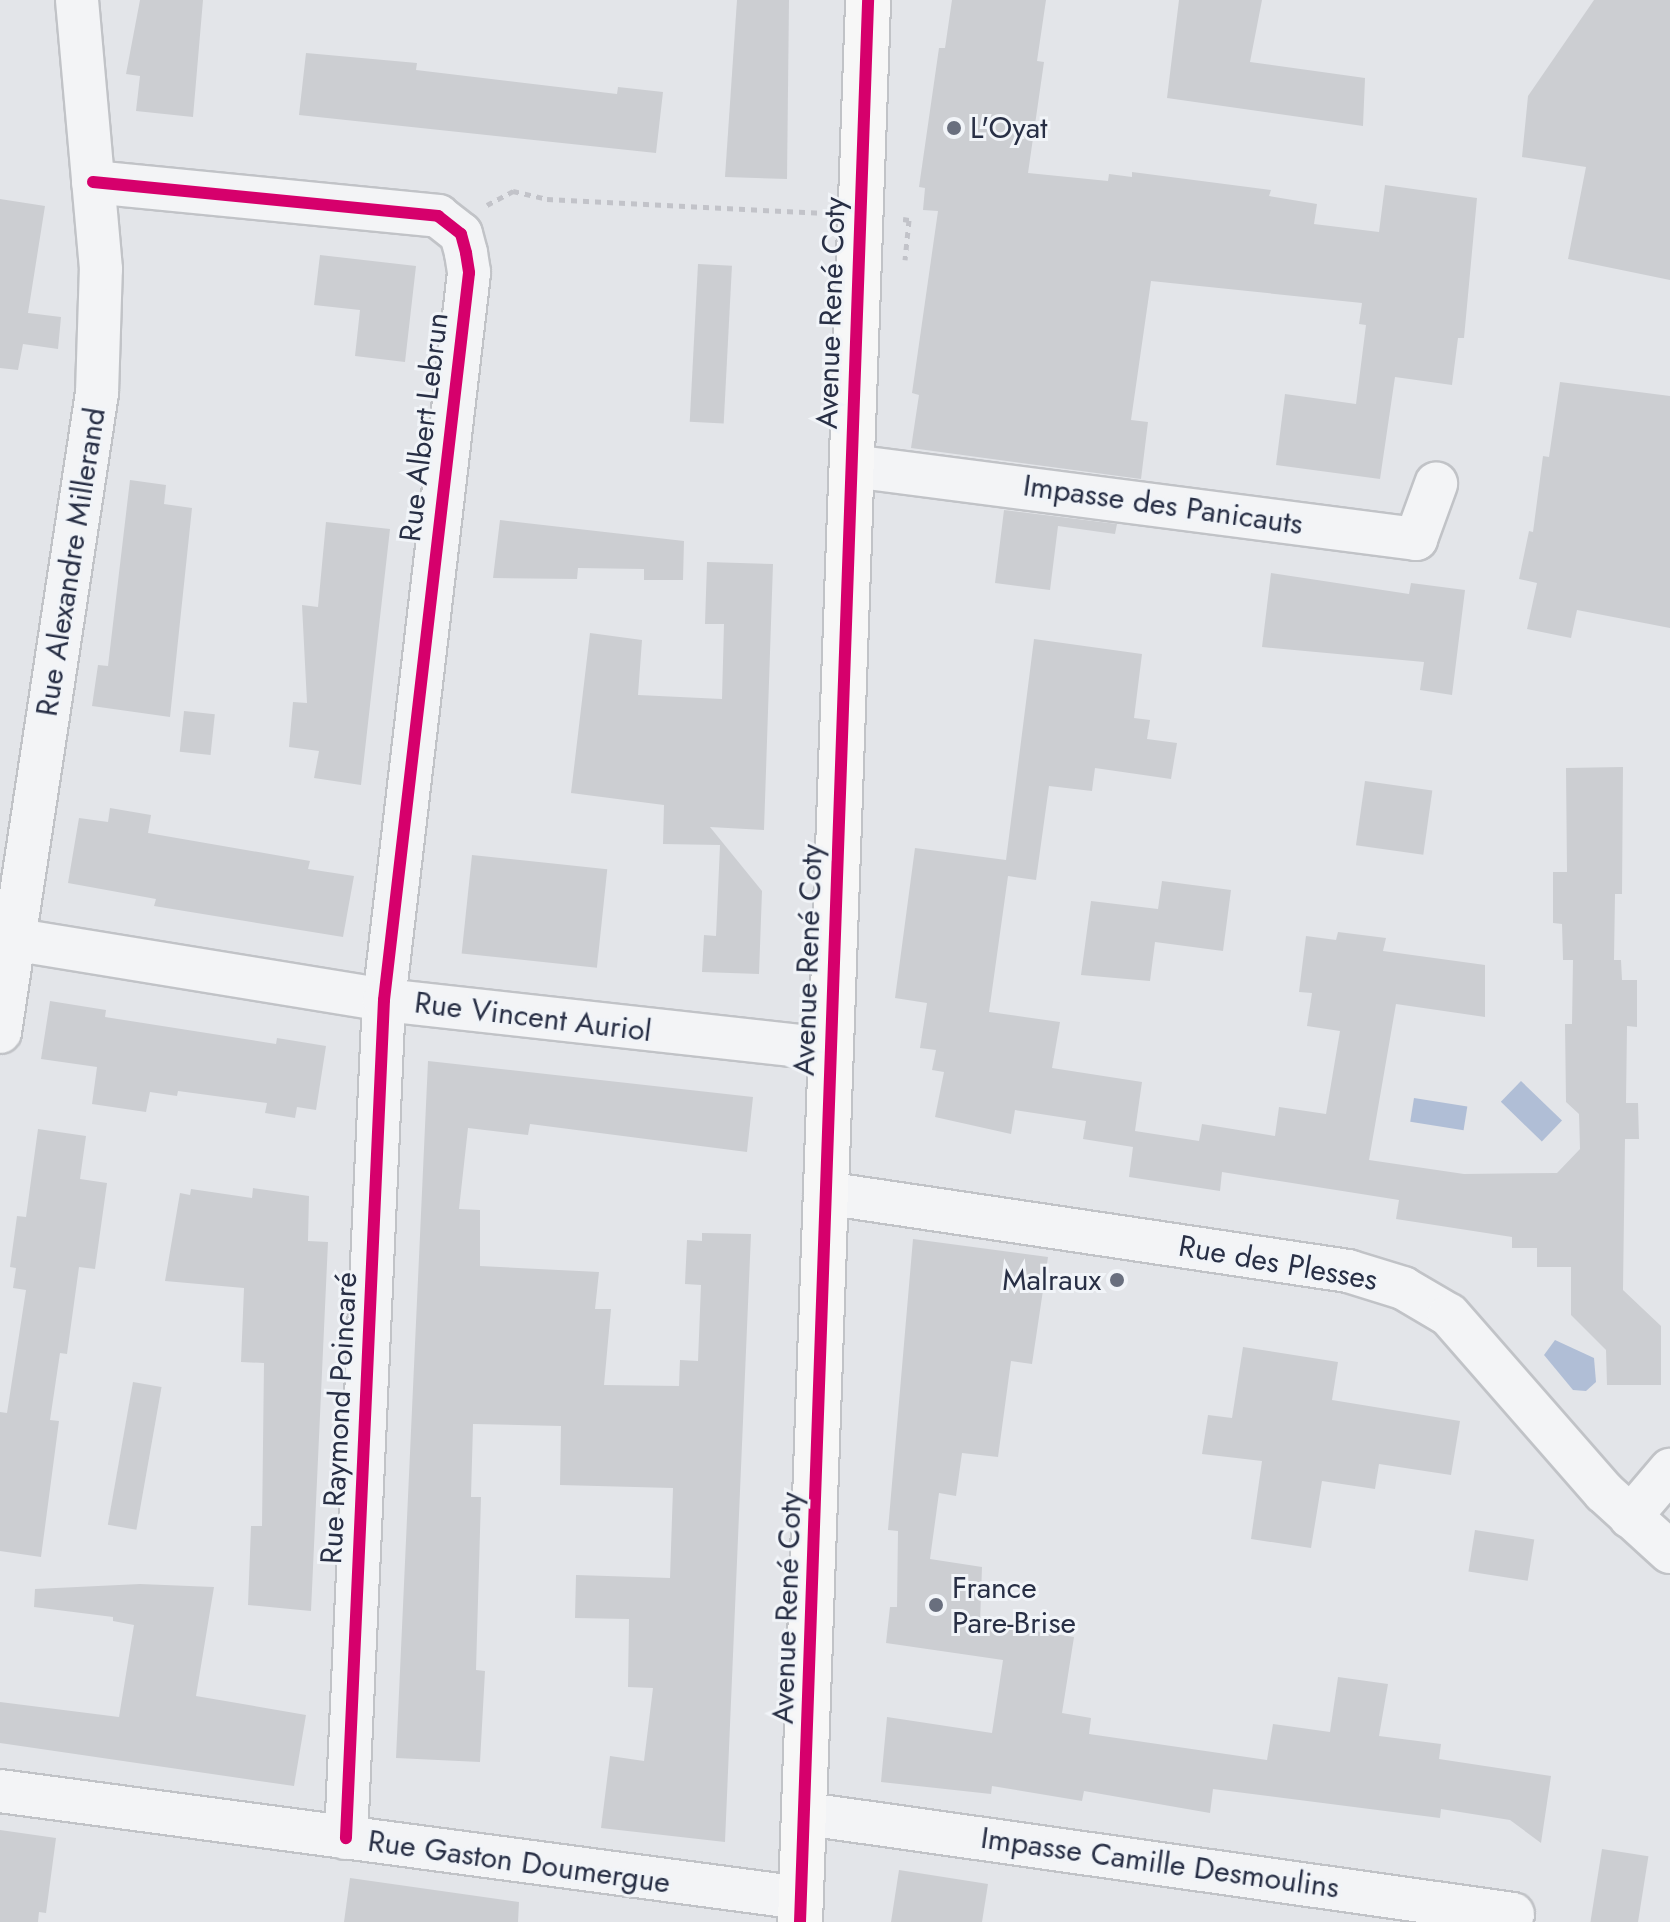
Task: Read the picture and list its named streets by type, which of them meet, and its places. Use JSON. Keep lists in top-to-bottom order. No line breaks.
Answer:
{"streets":{"main road":["Avenue René Coty"],"street":["Rue Albert Lebrun","Impasse des Panicauts","Rue Alexandre Millerand","Rue Vincent Auriol","Rue des Plesses","Rue Raymond Poincaré","Rue Gaston Doumergue","Impasse Camille Desmoulins"]},"crossings":[["Avenue René Coty","Impasse des Panicauts"],["Avenue René Coty","Rue Vincent Auriol"],["Avenue René Coty","Rue des Plesses"],["Avenue René Coty","Rue Gaston Doumergue"],["Avenue René Coty","Impasse Camille Desmoulins"],["Rue Albert Lebrun","Rue Vincent Auriol"],["Rue Albert Lebrun","Rue Raymond Poincaré"],["Rue Alexandre Millerand","Rue Vincent Auriol"],["Rue Vincent Auriol","Rue Raymond Poincaré"],["Rue Raymond Poincaré","Rue Gaston Doumergue"]],"places":["L'Oyat","Malraux","France Pare-Brise"]}
